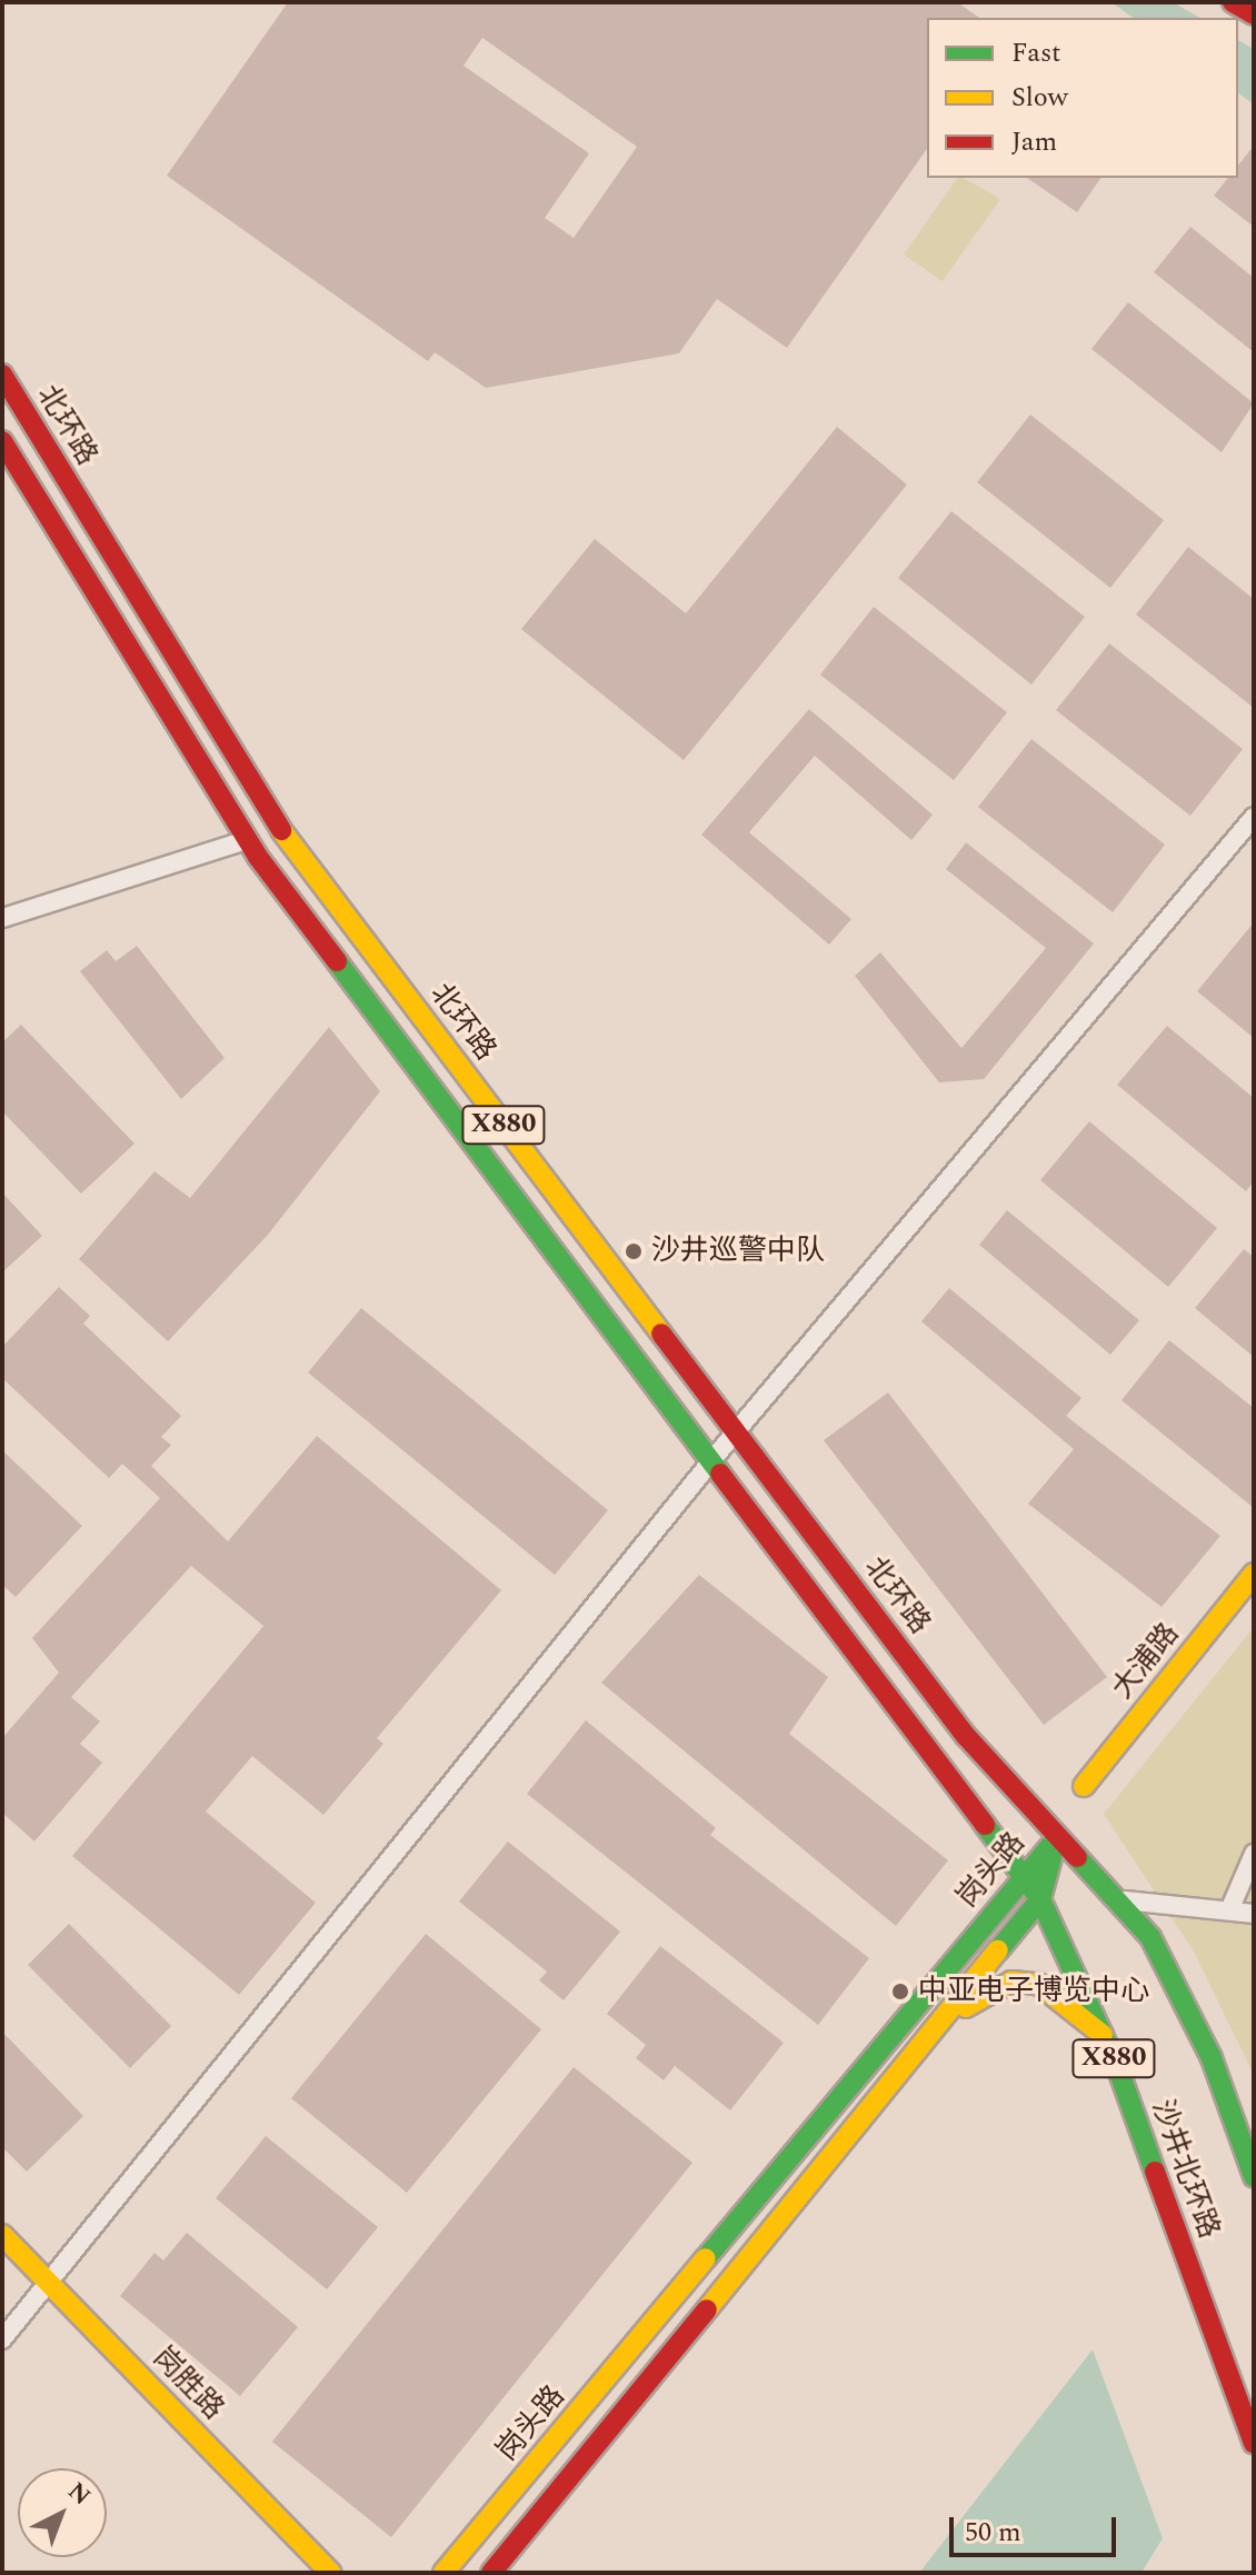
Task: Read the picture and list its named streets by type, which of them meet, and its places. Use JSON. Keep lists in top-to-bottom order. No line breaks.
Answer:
{"streets":{"main road":["北环路","X880","大浦路","岗头路","沙井北环路","岗胜路"]},"crossings":[["北环路","X880"],["北环路","岗头路"],["X880","岗头路"],["X880","沙井北环路"],["岗头路","沙井北环路"]],"places":["沙井巡警中队","中亚电子博览中心"],"legend":["Fast","Slow","Jam"],"scale_bar":"50 m","north":"top right"}
